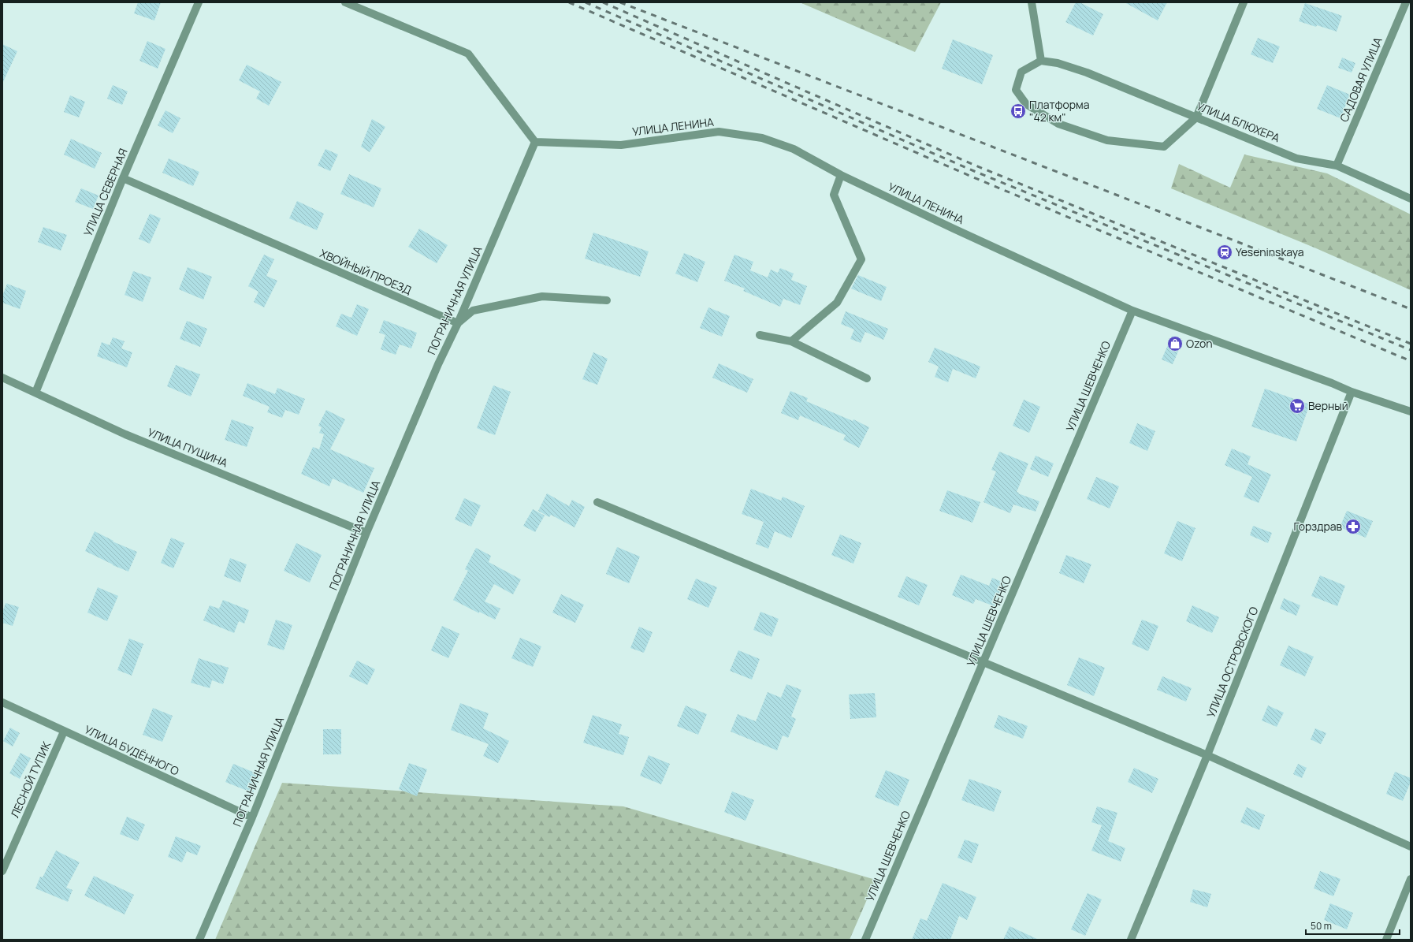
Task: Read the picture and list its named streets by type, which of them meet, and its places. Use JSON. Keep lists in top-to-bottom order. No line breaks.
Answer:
{"streets":{"street":["САДОВАЯ УЛИЦА","УЛИЦА БЛЮХЕРА","УЛИЦА ЛЕНИНА","УЛИЦА СЕВЕРНАЯ","ХВОЙНЫЙ ПРОЕЗД","ПОГРАНИЧНАЯ УЛИЦА","УЛИЦА ШЕВЧЕНКО","УЛИЦА ПУЩИНА","УЛИЦА ОСТРОВСКОГО","УЛИЦА БУДЁННОГО","ЛЕСНОЙ ТУПИК"]},"crossings":[["САДОВАЯ УЛИЦА","УЛИЦА БЛЮХЕРА"],["УЛИЦА ЛЕНИНА","ПОГРАНИЧНАЯ УЛИЦА"],["УЛИЦА ЛЕНИНА","УЛИЦА ШЕВЧЕНКО"],["УЛИЦА ЛЕНИНА","УЛИЦА ОСТРОВСКОГО"],["УЛИЦА СЕВЕРНАЯ","ХВОЙНЫЙ ПРОЕЗД"],["УЛИЦА СЕВЕРНАЯ","УЛИЦА ПУЩИНА"],["ХВОЙНЫЙ ПРОЕЗД","ПОГРАНИЧНАЯ УЛИЦА"],["ПОГРАНИЧНАЯ УЛИЦА","УЛИЦА ПУЩИНА"],["ПОГРАНИЧНАЯ УЛИЦА","УЛИЦА БУДЁННОГО"],["УЛИЦА БУДЁННОГО","ЛЕСНОЙ ТУПИК"]],"places":{"bus stop":["Платформа \"42 км\""],"station":["Yeseninskaya"],"shop":["Ozon"],"supermarket":["Верный"],"pharmacy":["Горздрав"]},"scale_bar":"50 m"}
